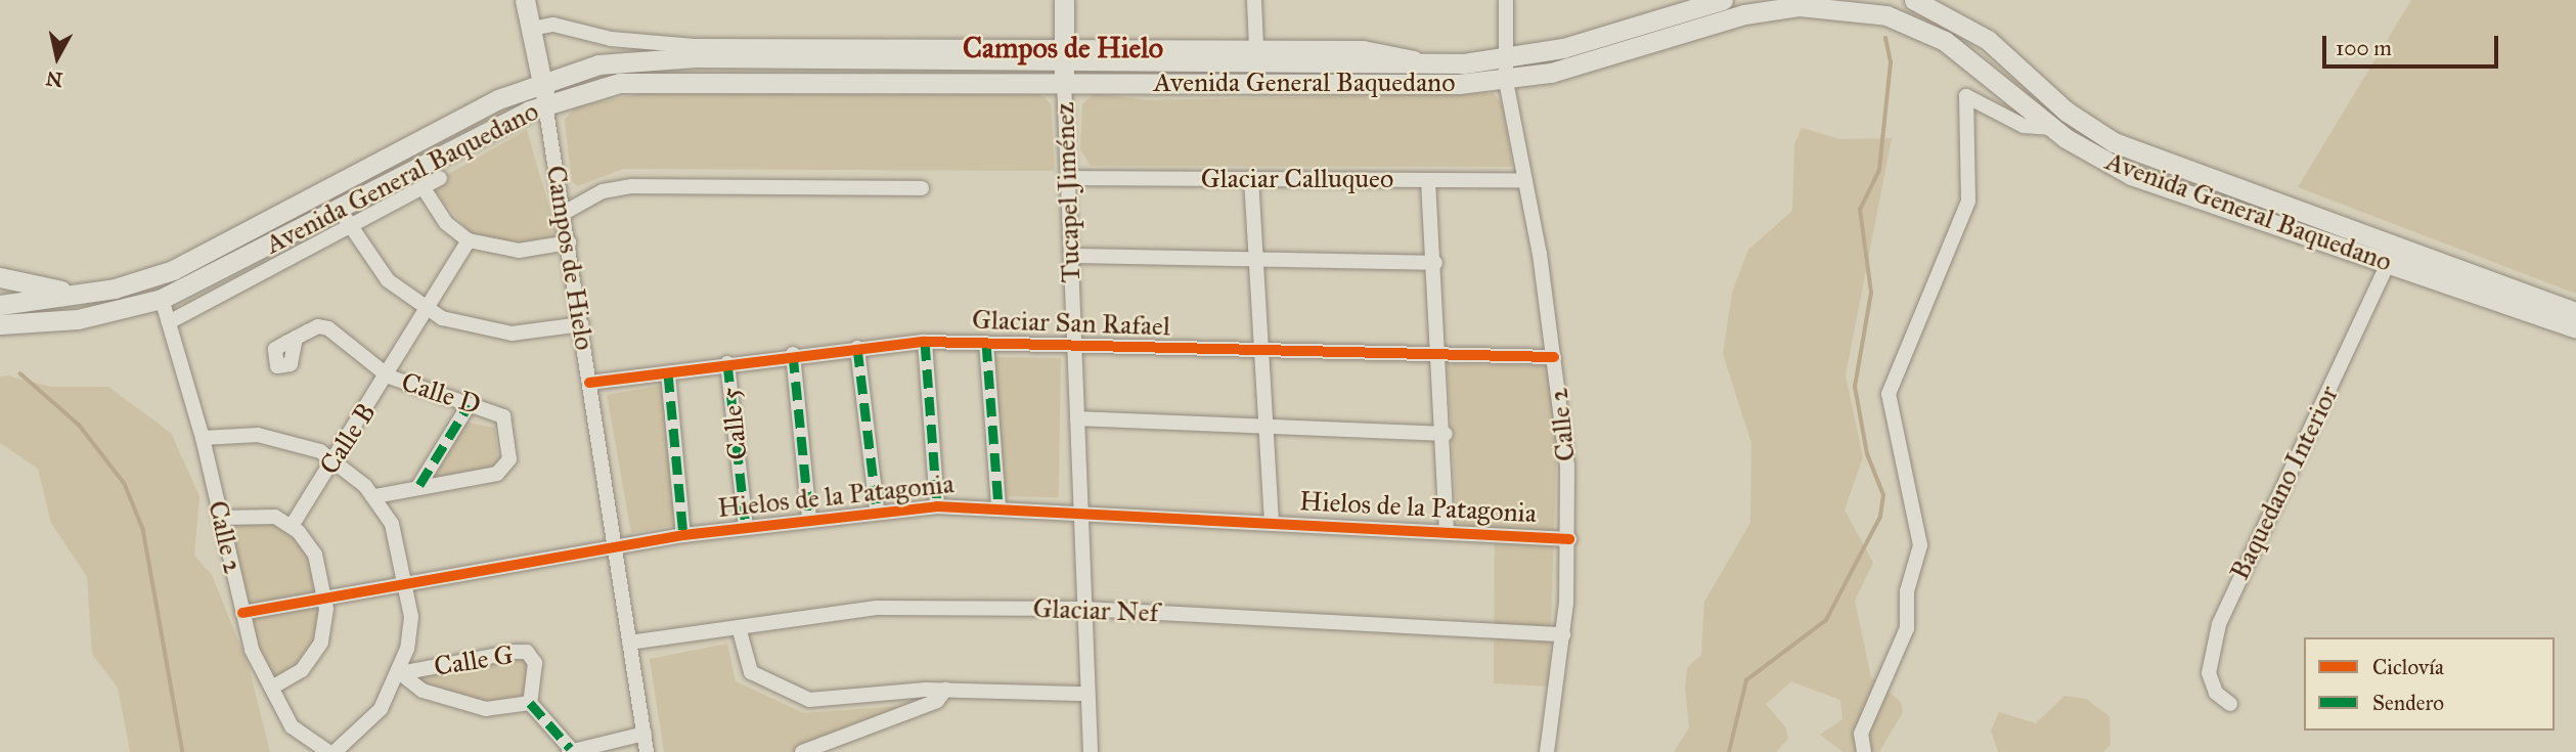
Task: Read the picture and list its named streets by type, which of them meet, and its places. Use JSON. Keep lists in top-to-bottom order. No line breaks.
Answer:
{"streets":{"main road":["Avenida General Baquedano","Tucapel Jiménez"],"street":["Glaciar Calluqueo","Campos de Hielo","Glaciar San Rafael","Calle D","Calle 5","Calle 2","Calle B","Baquedano Interior","Hielos de la Patagonia","Glaciar Nef","Calle G"]},"crossings":[["Avenida General Baquedano","Tucapel Jiménez"],["Avenida General Baquedano","Campos de Hielo"],["Avenida General Baquedano","Calle 2"],["Avenida General Baquedano","Baquedano Interior"],["Glaciar Calluqueo","Tucapel Jiménez"],["Glaciar Calluqueo","Calle 2"],["Tucapel Jiménez","Glaciar San Rafael"],["Tucapel Jiménez","Hielos de la Patagonia"],["Tucapel Jiménez","Glaciar Nef"],["Campos de Hielo","Glaciar San Rafael"],["Campos de Hielo","Hielos de la Patagonia"],["Campos de Hielo","Glaciar Nef"],["Glaciar San Rafael","Calle 5"],["Glaciar San Rafael","Calle 2"],["Calle D","Calle B"],["Calle 5","Hielos de la Patagonia"],["Calle 2","Hielos de la Patagonia"],["Calle 2","Glaciar Nef"]],"districts":["Campos de Hielo"],"legend":["Ciclovía","Sendero"],"scale_bar":"100 m","north":"bottom"}
